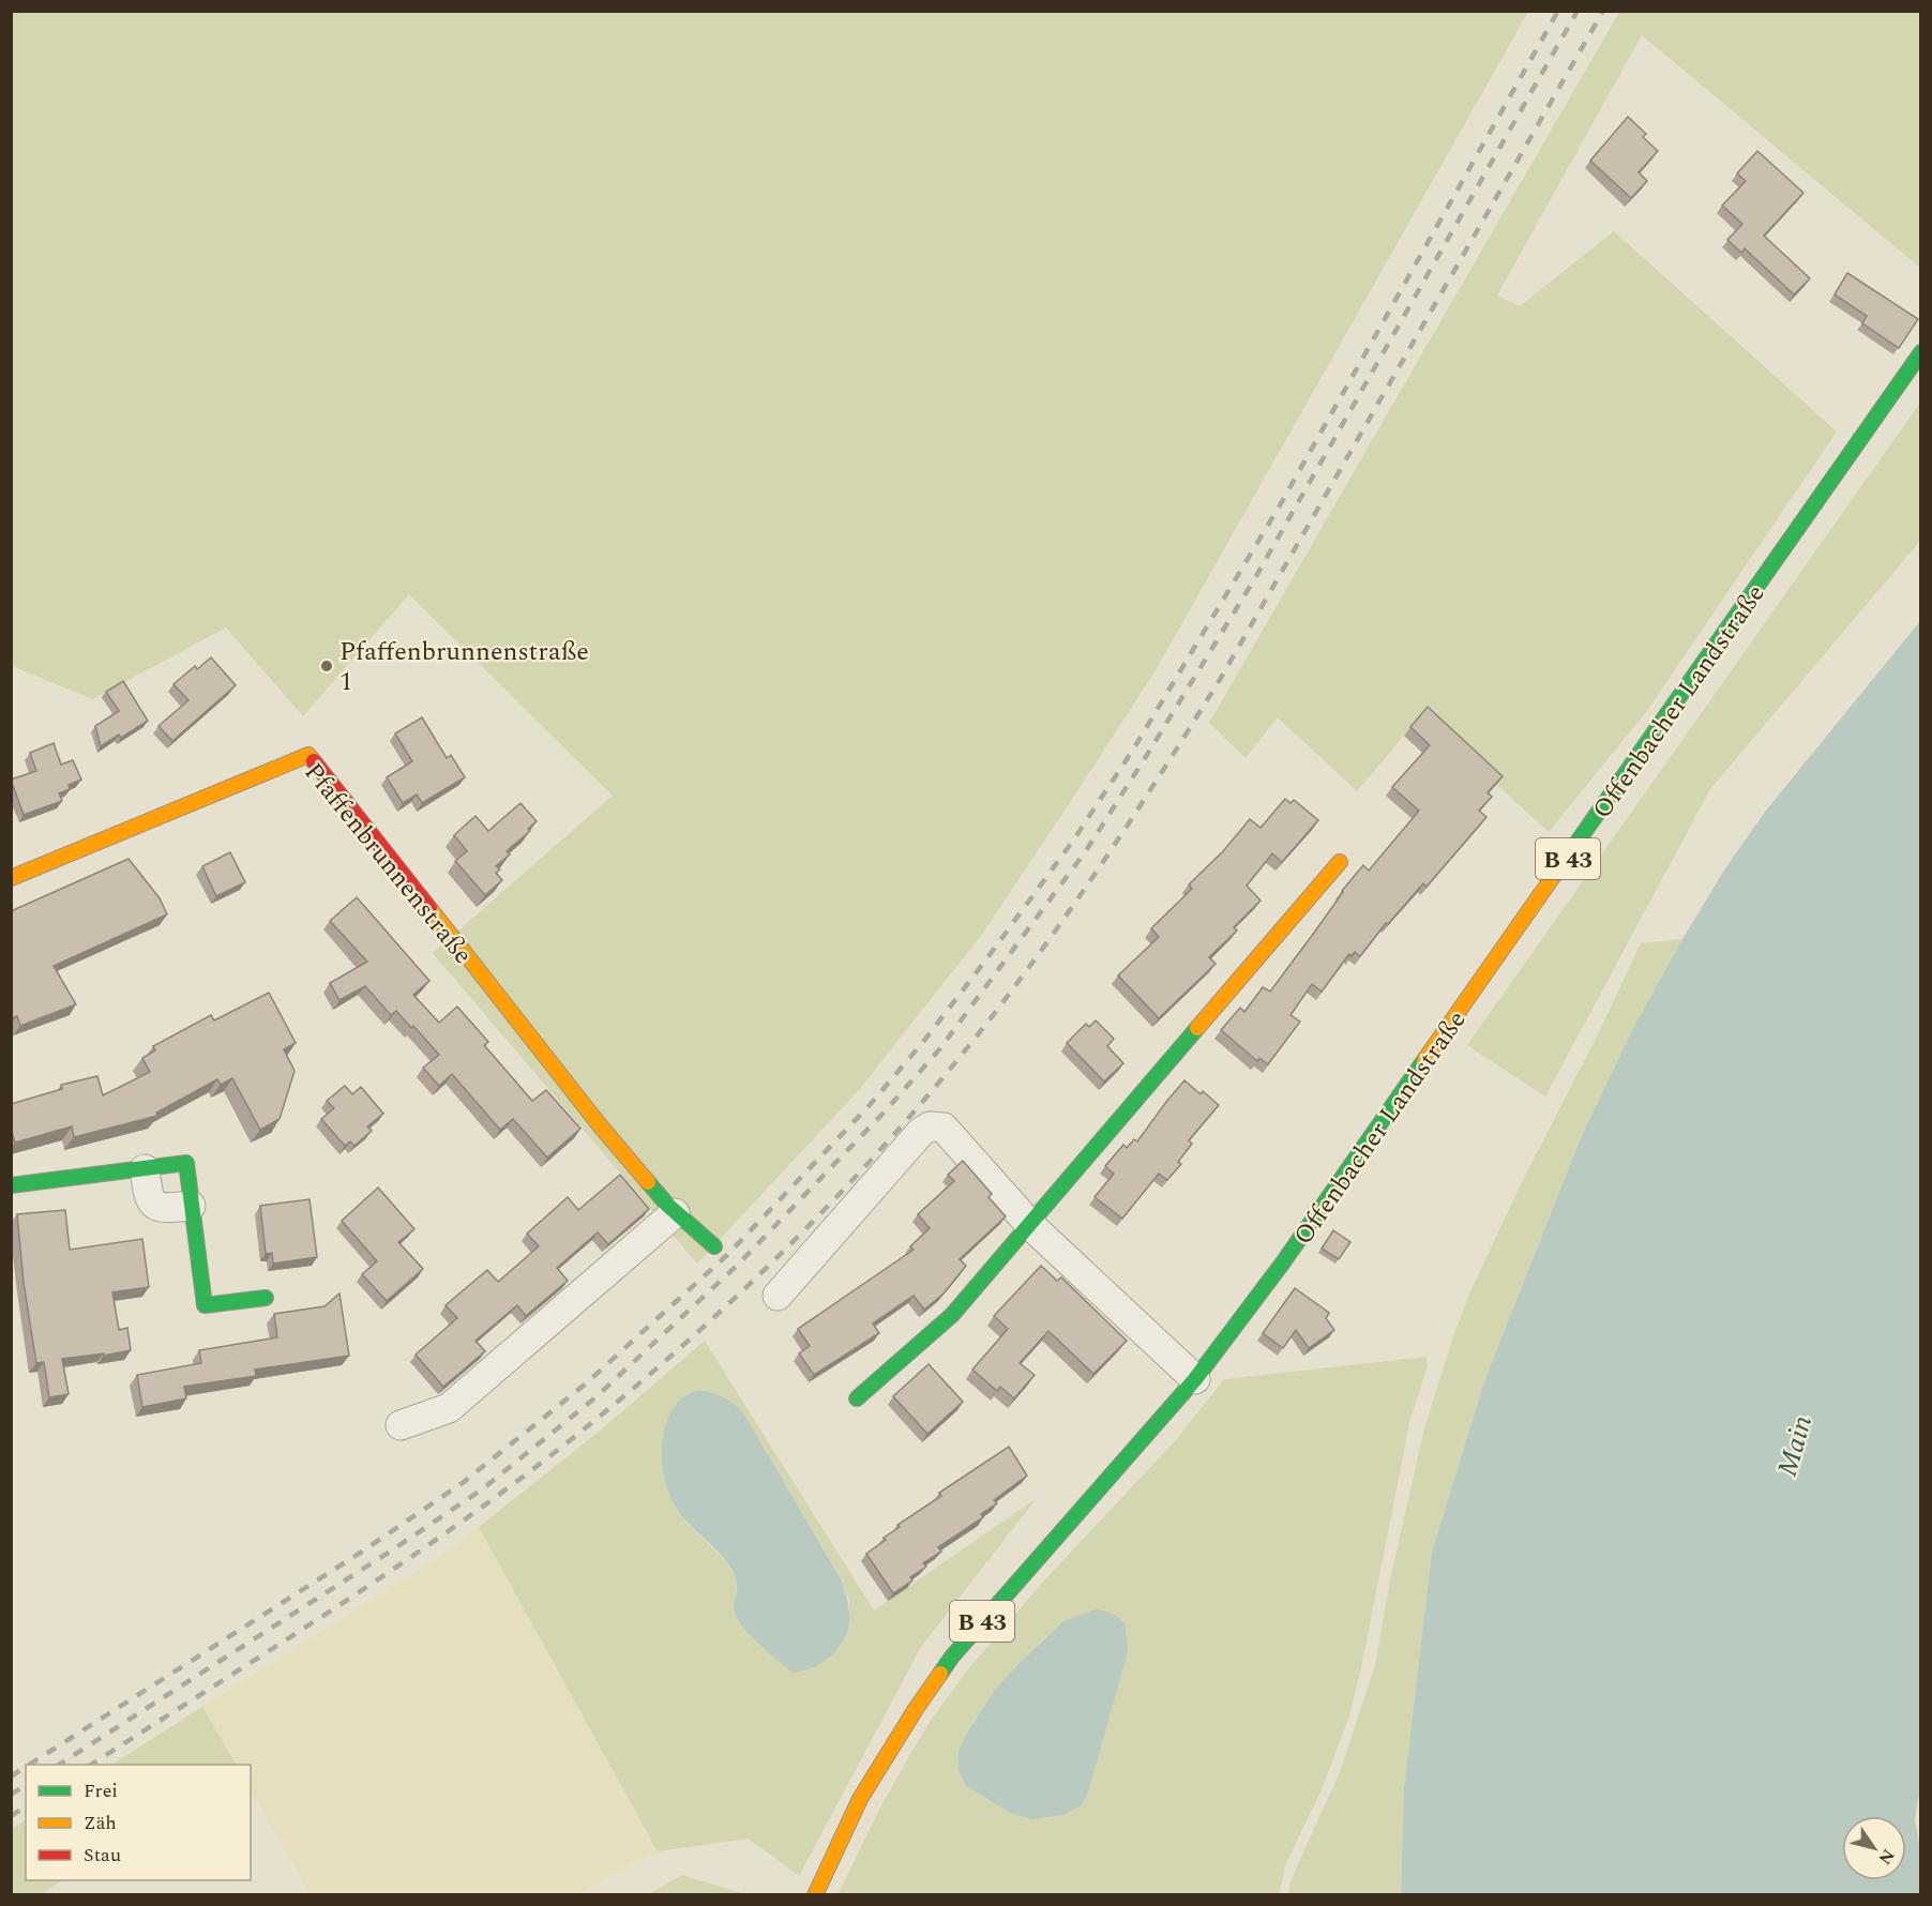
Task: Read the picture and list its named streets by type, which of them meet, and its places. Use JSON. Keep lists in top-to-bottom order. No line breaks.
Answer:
{"streets":{"street":["Offenbacher Landstraße","B 43","Pfaffenbrunnenstraße"]},"crossings":[["Offenbacher Landstraße","B 43"]],"water":["Main"],"places":["Pfaffenbrunnenstraße 1"],"legend":["Frei","Zäh","Stau"],"north":"bottom right"}
